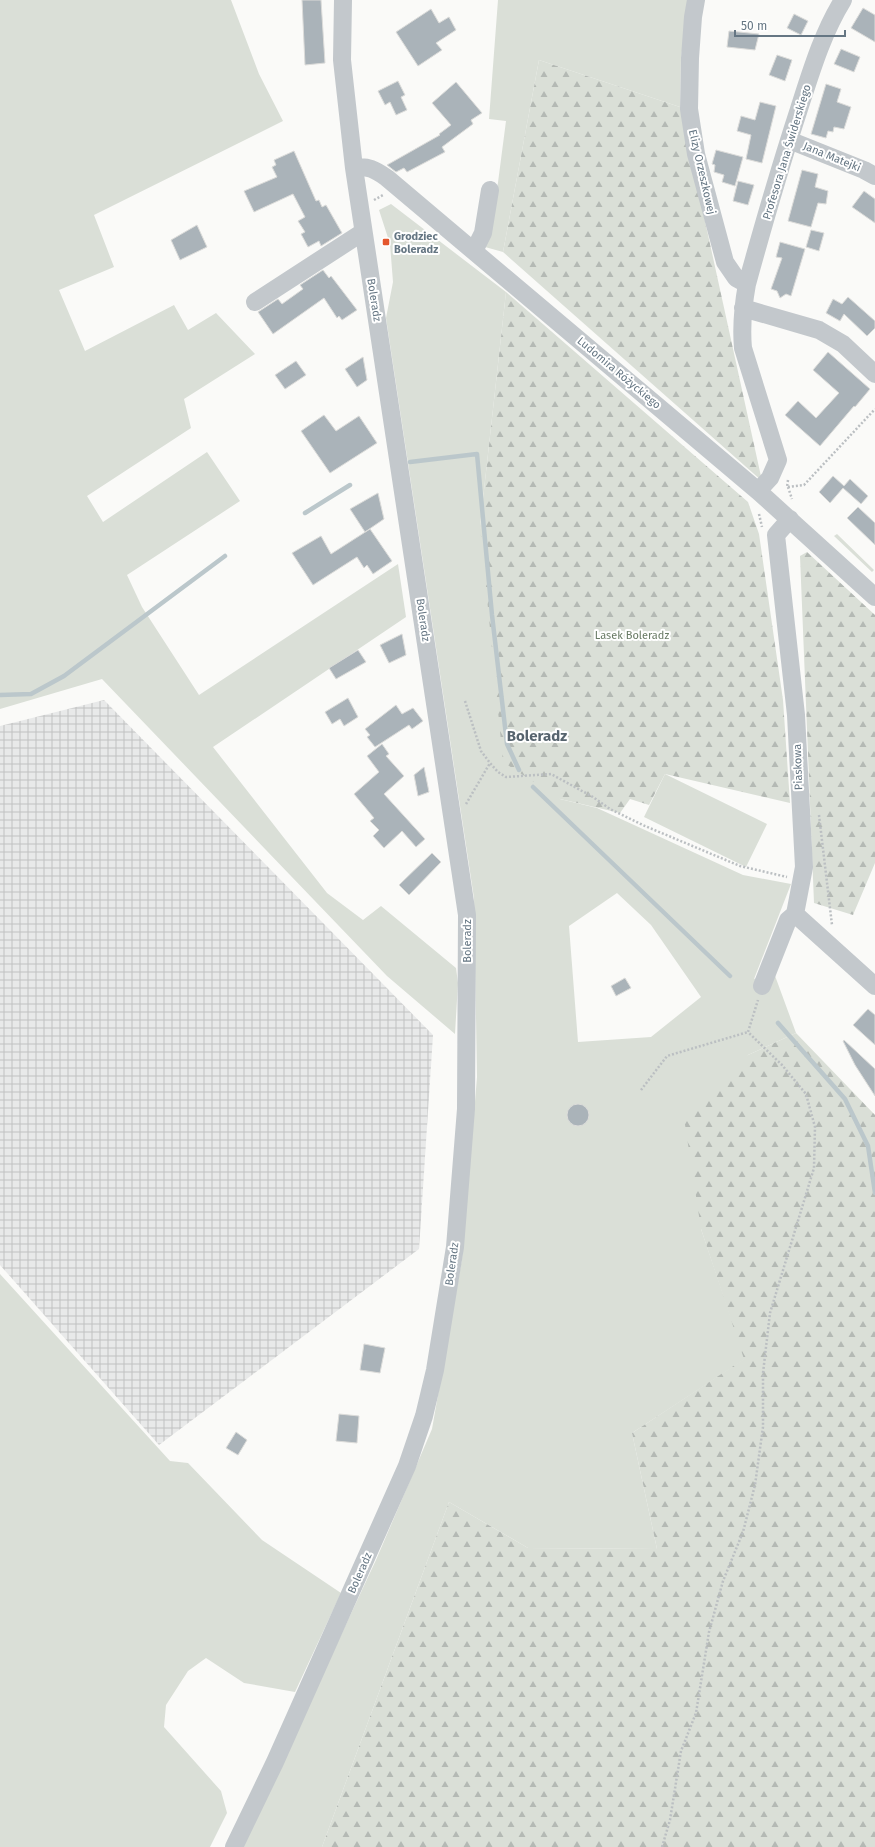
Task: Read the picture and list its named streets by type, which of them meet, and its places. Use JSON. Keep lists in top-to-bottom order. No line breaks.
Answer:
{"streets":{"street":["Profesora Jana Świderskiego","Jana Matejki","Elizy Orzeszkowej","Boleradz","Ludomira Różyckiego","Piaskowa"]},"crossings":[["Profesora Jana Świderskiego","Jana Matejki"],["Profesora Jana Świderskiego","Elizy Orzeszkowej"],["Boleradz","Ludomira Różyckiego"],["Ludomira Różyckiego","Piaskowa"]],"districts":["Boleradz"],"parks":["Lasek Boleradz"],"places":{"transit":["Grodziec Boleradz"]},"scale_bar":"50 m"}
